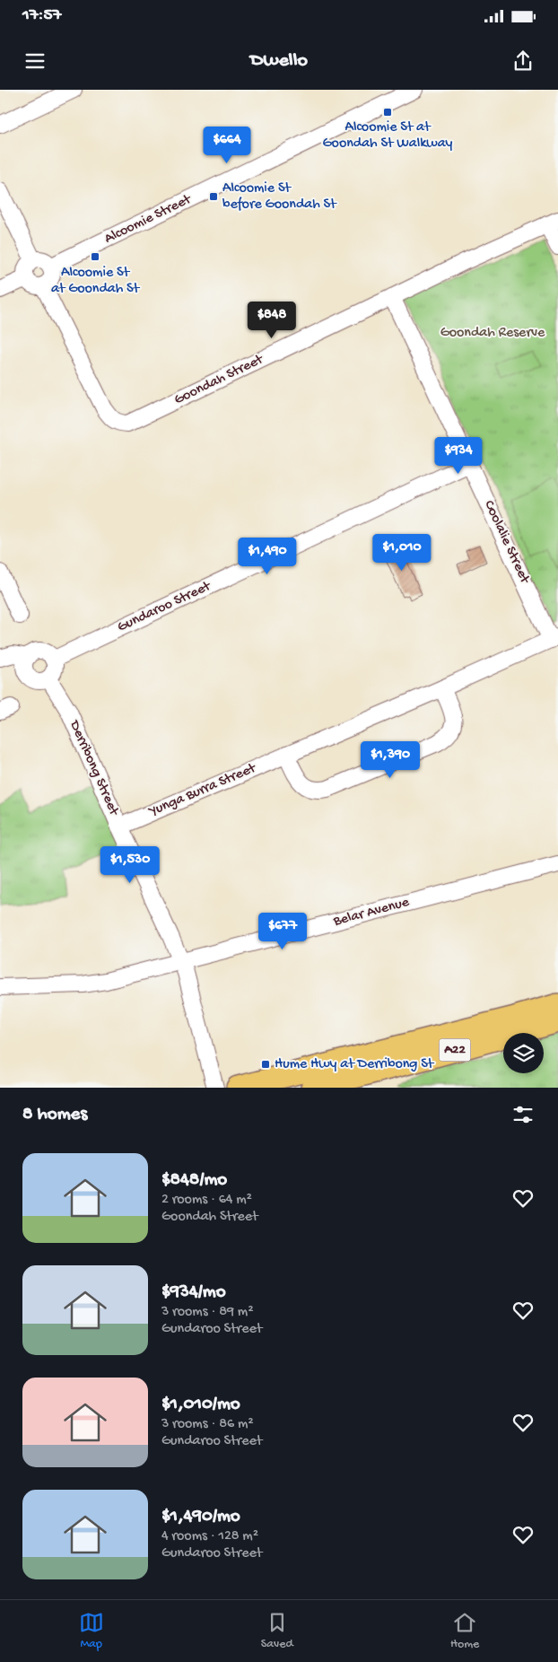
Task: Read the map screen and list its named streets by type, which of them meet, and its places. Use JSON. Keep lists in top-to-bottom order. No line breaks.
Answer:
{"streets":{"highway":["A22"],"street":["Alcoomie Street","Goondah Street","Coolalie Street","Gundaroo Street","Derribong Street","Yunga Burra Street","Belar Avenue"]},"crossings":[["Alcoomie Street","Goondah Street"],["Goondah Street","Coolalie Street"],["Coolalie Street","Gundaroo Street"],["Coolalie Street","Yunga Burra Street"],["Gundaroo Street","Derribong Street"],["Derribong Street","Yunga Burra Street"],["Derribong Street","Belar Avenue"]],"parks":["Goondah Reserve"],"places":{"transit":["Alcoomie St at Goondah St Walkway","Alcoomie St before Goondah St","Alcoomie St at Goondah St","Hume Hwy at Derribong St"]},"page":{"status":"17:57","header":"Dwello","price":["$664","$848","$934","$1,010","$1,490","$1,390","$1,530","$677"],"heading":"8 homes","list":[{"name":"$848/mo","note":"2 rooms · 64 m² · Goondah Street"},{"name":"$934/mo","note":"3 rooms · 89 m² · Gundaroo Street"},{"name":"$1,010/mo","note":"3 rooms · 86 m² · Gundaroo Street"},{"name":"$1,490/mo","note":"4 rooms · 128 m² · Gundaroo Street"}],"tabs":["Map","Saved","Home"]}}
